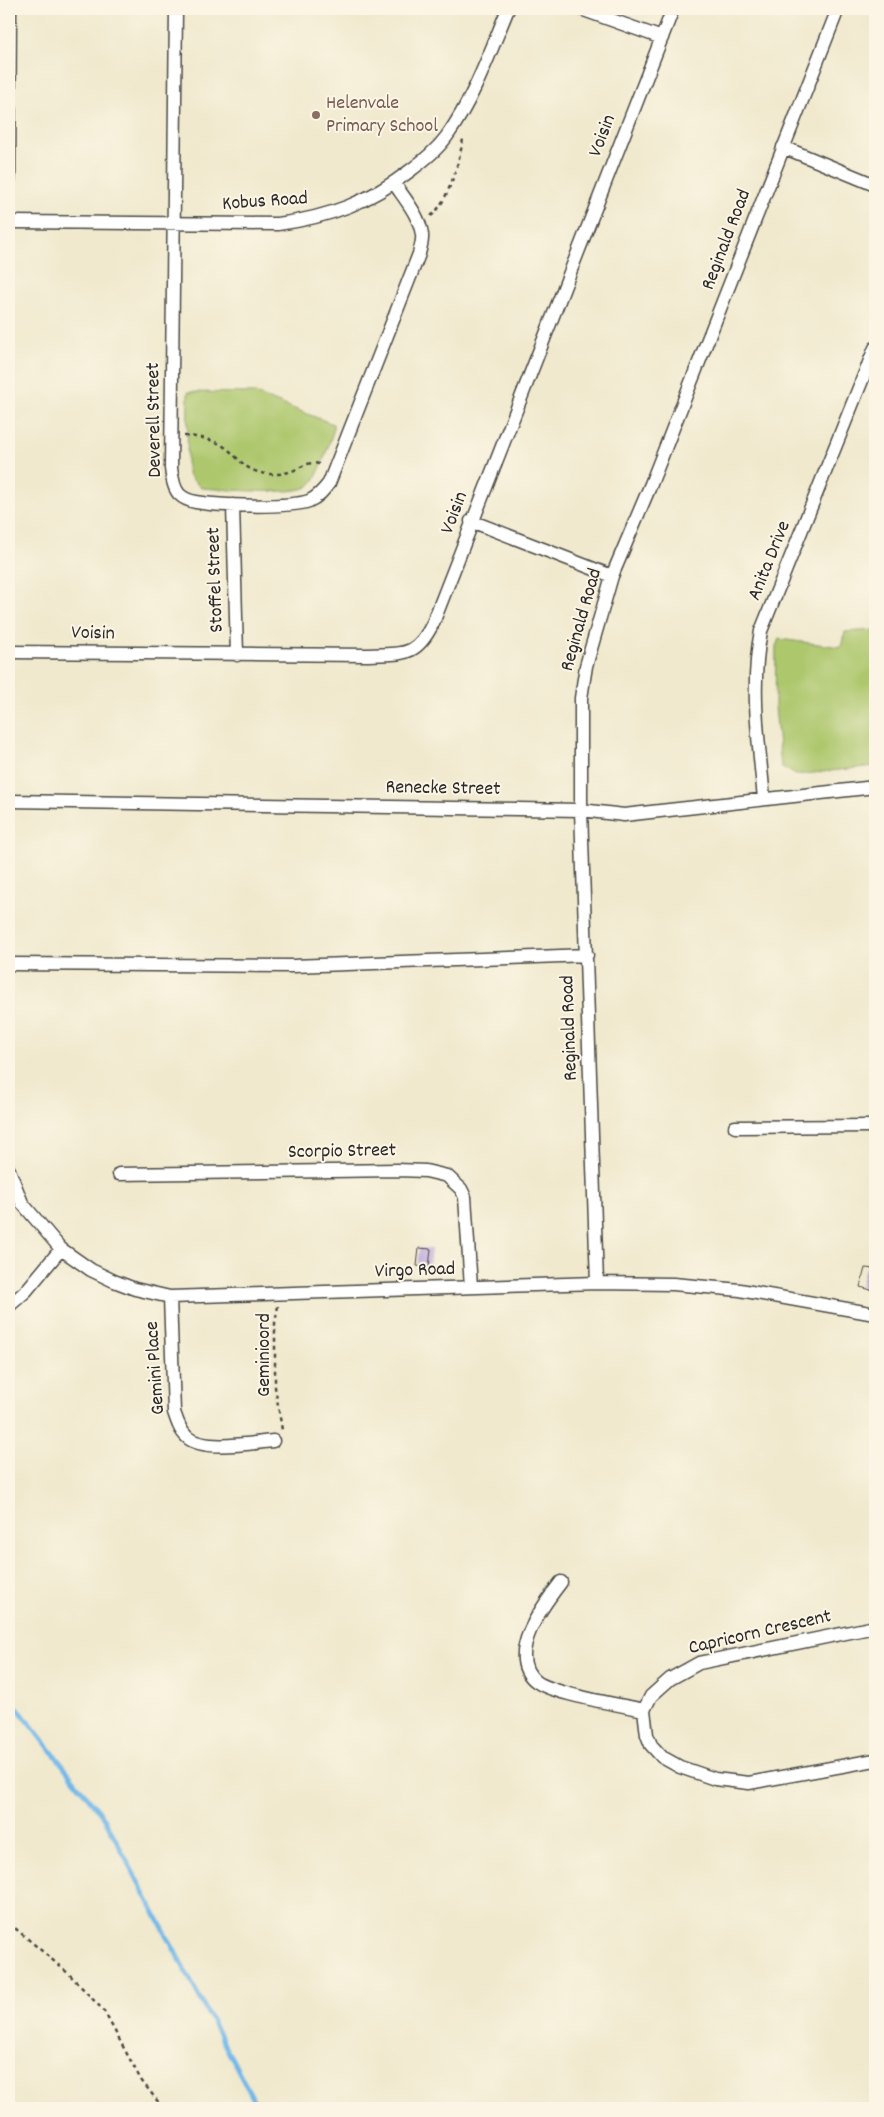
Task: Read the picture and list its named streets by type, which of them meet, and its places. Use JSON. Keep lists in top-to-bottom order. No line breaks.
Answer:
{"streets":{"street":["Voisin","Kobus Road","Reginald Road","Deverell Street","Anita Drive","Stoffel Street","Renecke Street","Scorpio Street","Virgo Road","Gemini Place","Capricorn Crescent"],"path":["Geminioord"]},"crossings":[["Voisin","Stoffel Street"],["Kobus Road","Deverell Street"],["Reginald Road","Renecke Street"],["Reginald Road","Virgo Road"],["Deverell Street","Stoffel Street"],["Anita Drive","Renecke Street"],["Scorpio Street","Virgo Road"],["Virgo Road","Geminioord"],["Virgo Road","Gemini Place"],["Geminioord","Gemini Place"]],"places":["Helenvale Primary School"]}
